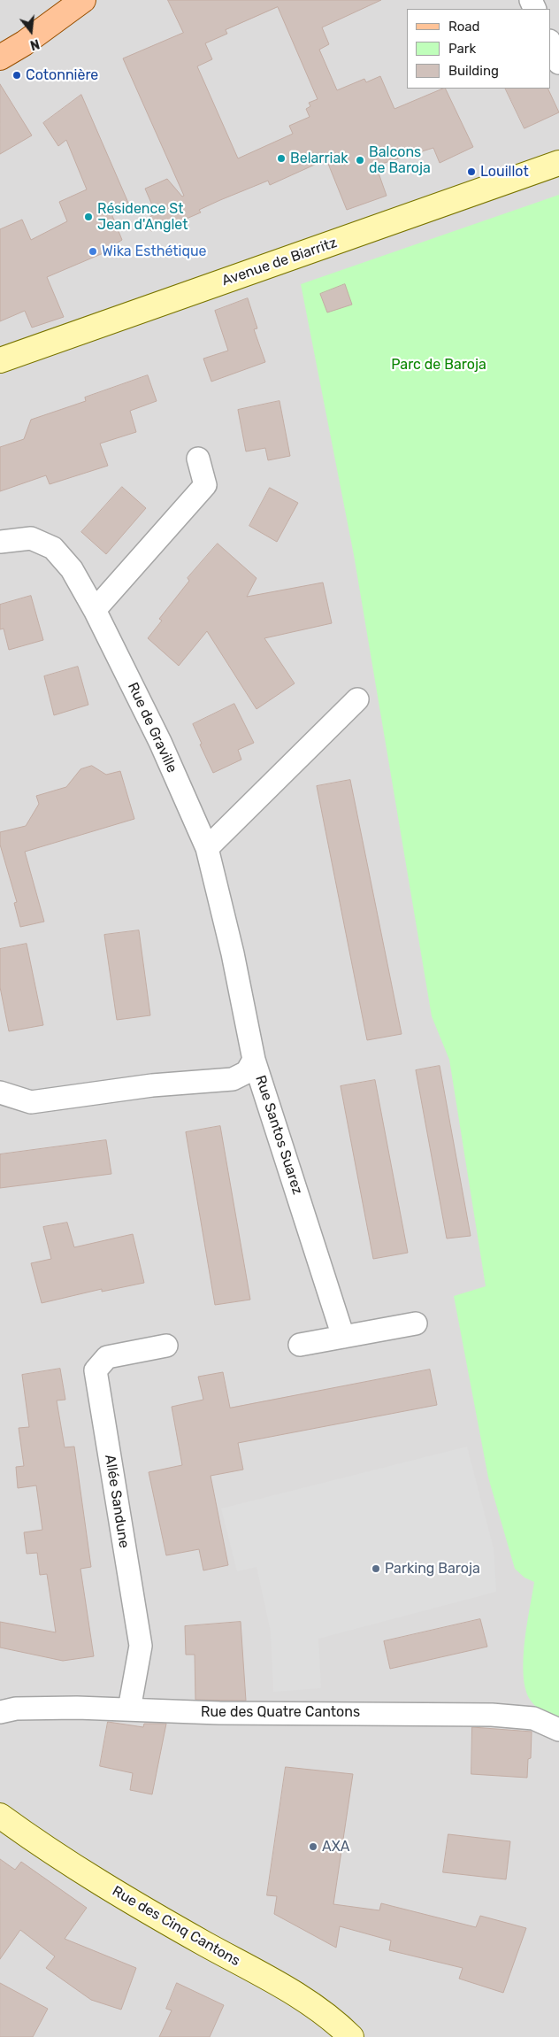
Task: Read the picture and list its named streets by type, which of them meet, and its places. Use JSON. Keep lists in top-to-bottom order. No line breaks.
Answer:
{"streets":{"main road":["Avenue de Biarritz","Rue des Cinq Cantons"],"street":["Rue de Graville","Rue Santos Suarez","Allée Sandune","Rue des Quatre Cantons"]},"crossings":[["Rue de Graville","Rue Santos Suarez"],["Allée Sandune","Rue des Quatre Cantons"]],"parks":["Parc de Baroja"],"places":["Cotonnière","Belarriak","Balcons de Baroja","Louillot","Résidence St Jean d'Anglet","Wika Esthétique","Parking Baroja","AXA"],"legend":["Road","Park","Building"],"north":"bottom"}
